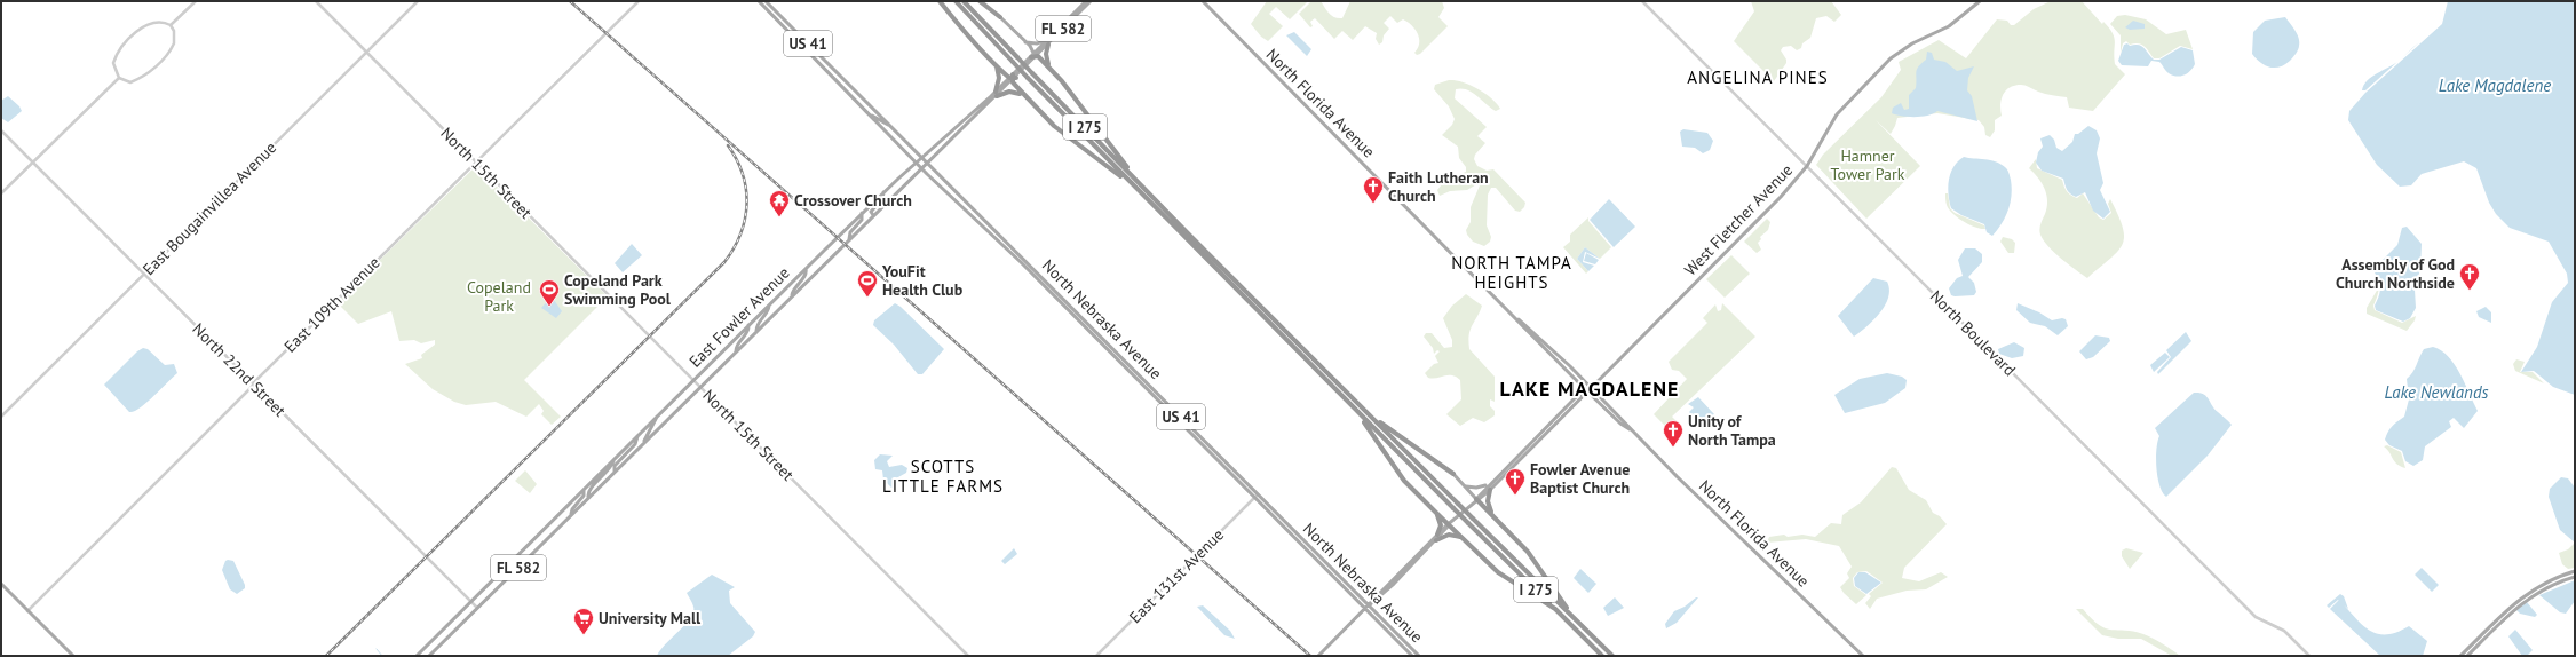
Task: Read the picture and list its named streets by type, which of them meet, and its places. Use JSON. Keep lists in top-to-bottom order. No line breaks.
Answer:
{"streets":{"highway":["I 275"],"main road":["FL 582","US 41","North Florida Avenue","West Fletcher Avenue","East Fowler Avenue","North Nebraska Avenue"],"street":["North 15th Street","East Bougainvillea Avenue","East 109th Avenue","North Boulevard","North 22nd Street","East 131st Avenue"]},"crossings":[["North Florida Avenue","West Fletcher Avenue"],["North 15th Street","East Bougainvillea Avenue"],["North 15th Street","East 109th Avenue"],["North 15th Street","East Fowler Avenue"],["East Bougainvillea Avenue","North 22nd Street"],["West Fletcher Avenue","North Nebraska Avenue"],["West Fletcher Avenue","North Boulevard"],["East 109th Avenue","North 22nd Street"],["East Fowler Avenue","North Nebraska Avenue"],["East Fowler Avenue","North 22nd Street"],["North Nebraska Avenue","East 131st Avenue"]],"districts":["ANGELINA PINES","NORTH TAMPA HEIGHTS","LAKE MAGDALENE","SCOTTS LITTLE FARMS"],"water":["Lake Magdalene","Lake Newlands"],"parks":["Hamner Tower Park","Copeland Park"],"places":{"church":["Faith Lutheran Church","Assembly of God Church Northside","Unity of North Tampa","Fowler Avenue Baptist Church"],"temple":["Crossover Church"],"sports":["YouFit Health Club","Copeland Park Swimming Pool"],"supermarket":["University Mall"]}}
